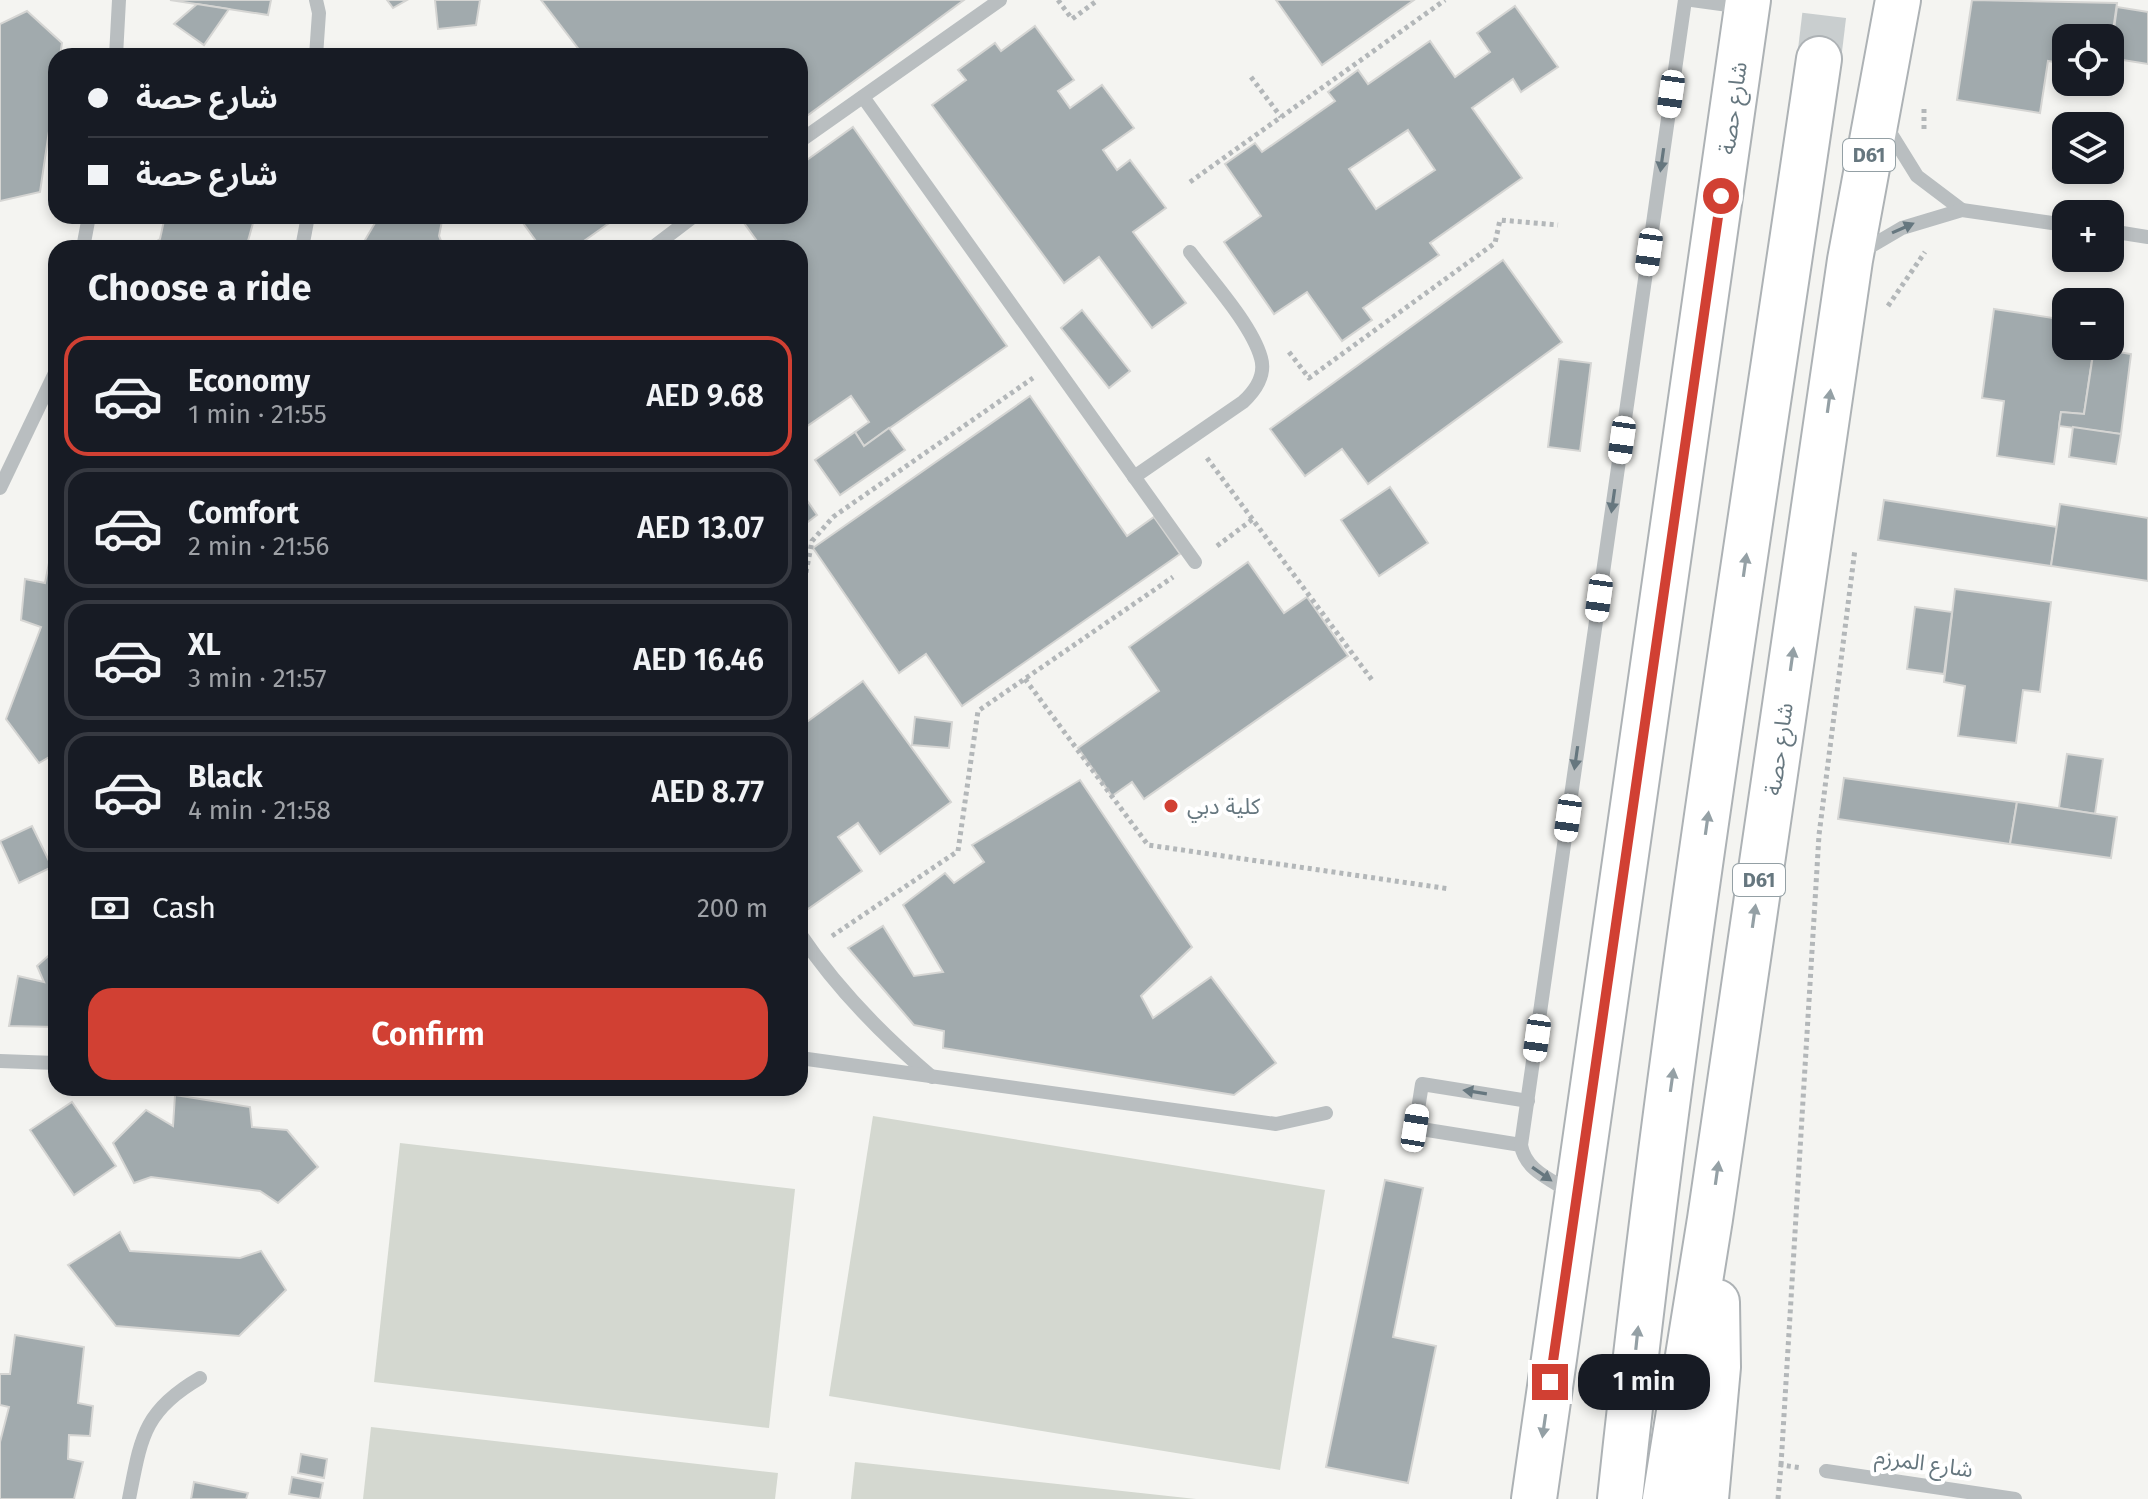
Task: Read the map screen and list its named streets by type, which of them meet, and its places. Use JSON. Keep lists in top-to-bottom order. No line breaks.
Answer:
{"streets":{"main road":["شارع حصة","D61"],"street":["شارع المرزم"]},"places":["كلية دبي"],"page":{"map_buttons":["+","−"],"banner":["شارع حصة","شارع حصة"],"heading":"Choose a ride","list":[{"name":"Economy","note":"1 min · 21:55","value":"AED 9.68"},{"name":"Comfort","note":"2 min · 21:56","value":"AED 13.07"},{"name":"XL","note":"3 min · 21:57","value":"AED 16.46"},{"name":"Black","note":"4 min · 21:58","value":"AED 8.77"}],"pay":["Cash","200 m"],"buttons":"Confirm","bubble":"1 min"}}
